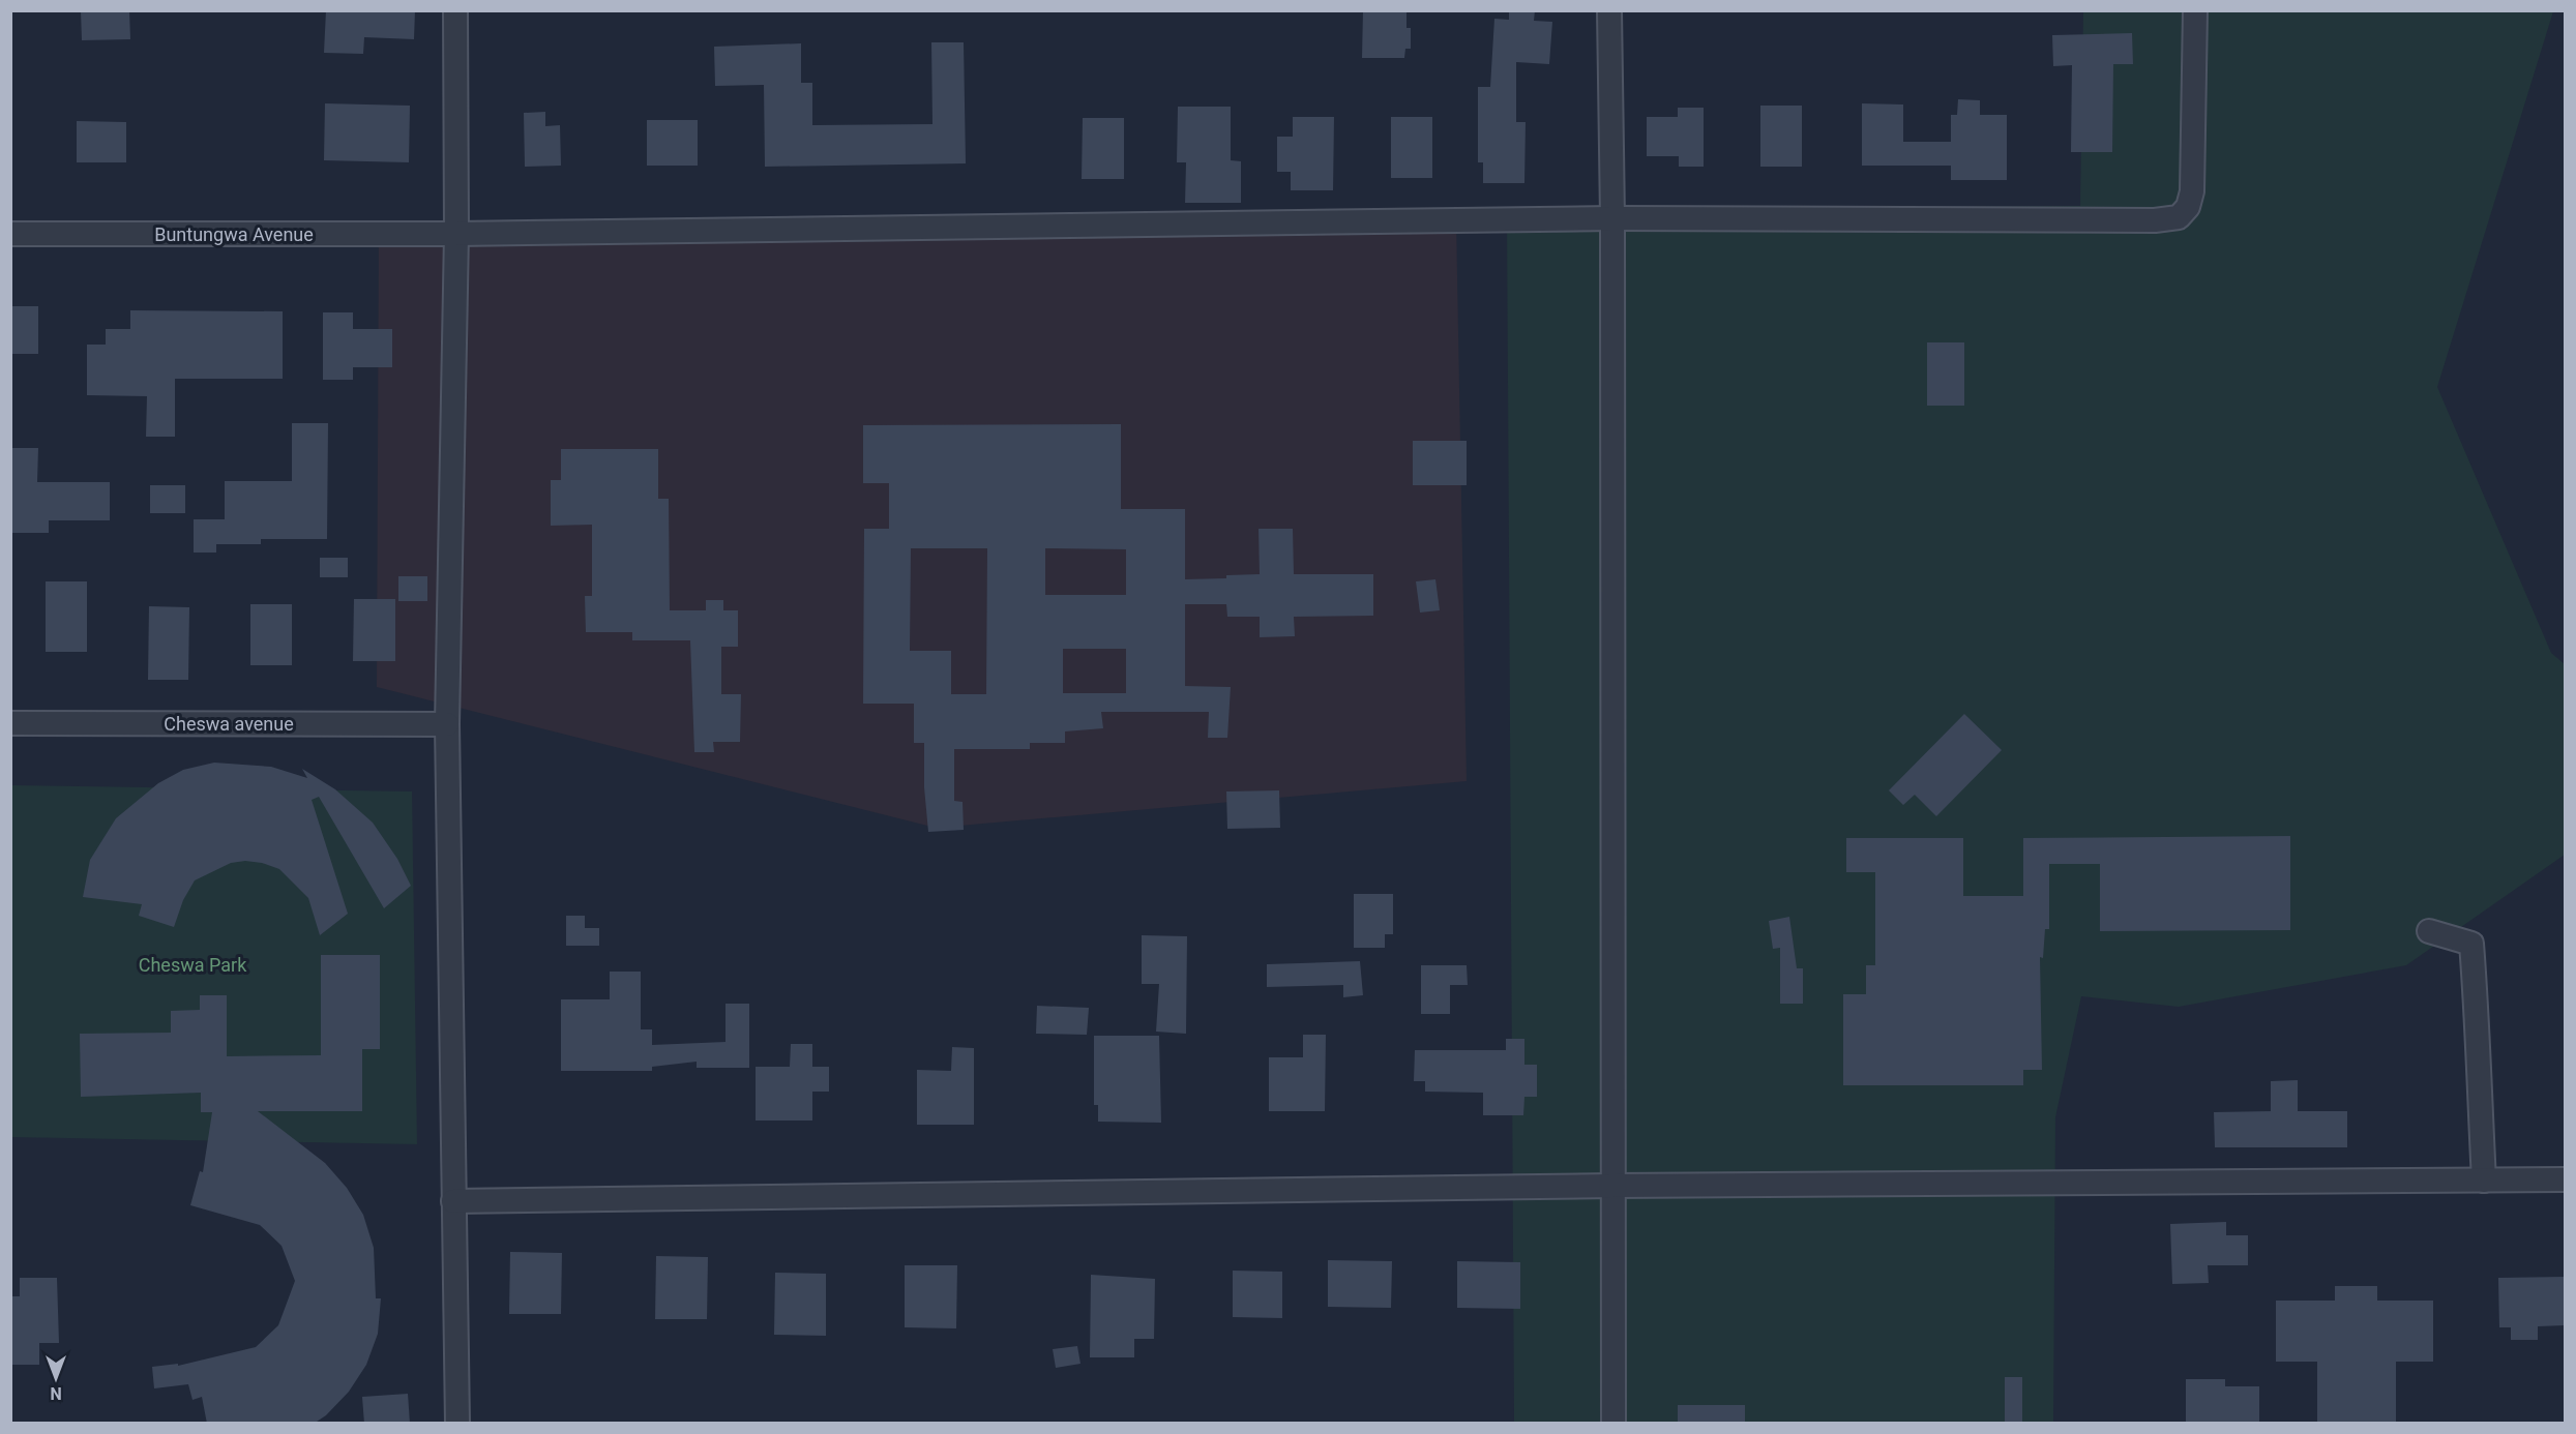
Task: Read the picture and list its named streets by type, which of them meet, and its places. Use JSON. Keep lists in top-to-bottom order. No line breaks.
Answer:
{"streets":{"street":["Buntungwa Avenue","Cheswa avenue"]},"parks":["Cheswa Park"],"north":"bottom"}
